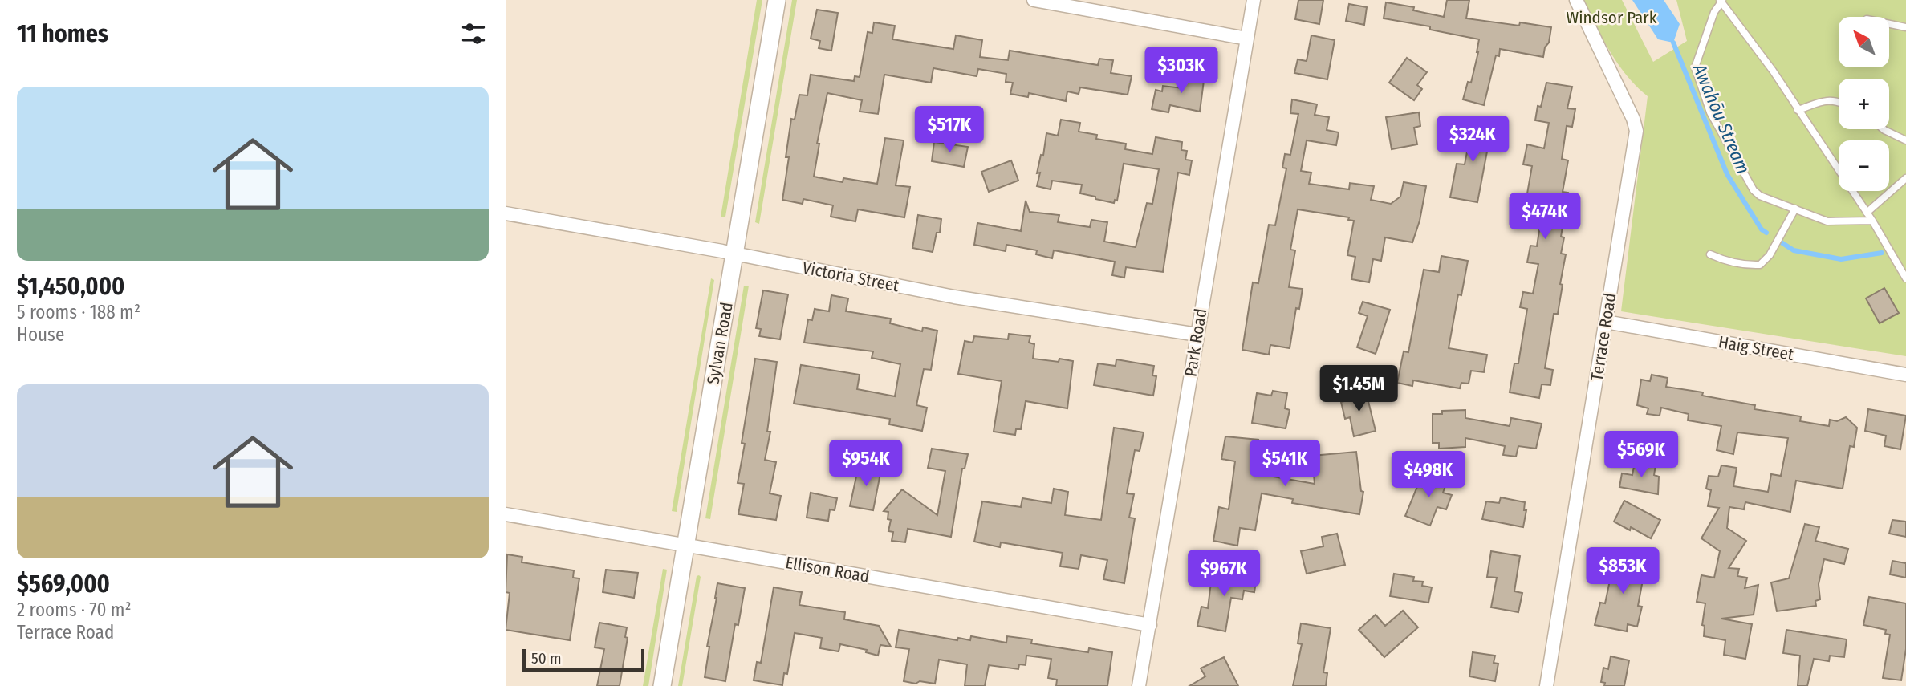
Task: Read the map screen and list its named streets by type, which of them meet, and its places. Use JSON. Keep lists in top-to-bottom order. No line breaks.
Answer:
{"streets":{"street":["Victoria Street","Terrace Road","Park Road","Sylvan Road","Haig Street","Ellison Road"]},"crossings":[["Victoria Street","Park Road"],["Victoria Street","Sylvan Road"],["Terrace Road","Haig Street"],["Park Road","Ellison Road"],["Sylvan Road","Ellison Road"]],"water":["Awahōu Stream"],"parks":["Windsor Park"],"scale_bar":"50 m","north":"top left","page":{"heading":"11 homes","map_buttons":["+","−"],"price":["$303K","$517K","$324K","$474K","$1.45M","$569K","$954K","$541K","$498K","$853K","$967K"],"list":[{"name":"$1,450,000","note":"5 rooms · 188 m² · House"},{"name":"$569,000","note":"2 rooms · 70 m² · Terrace Road"}],"scale":"50 m"}}
